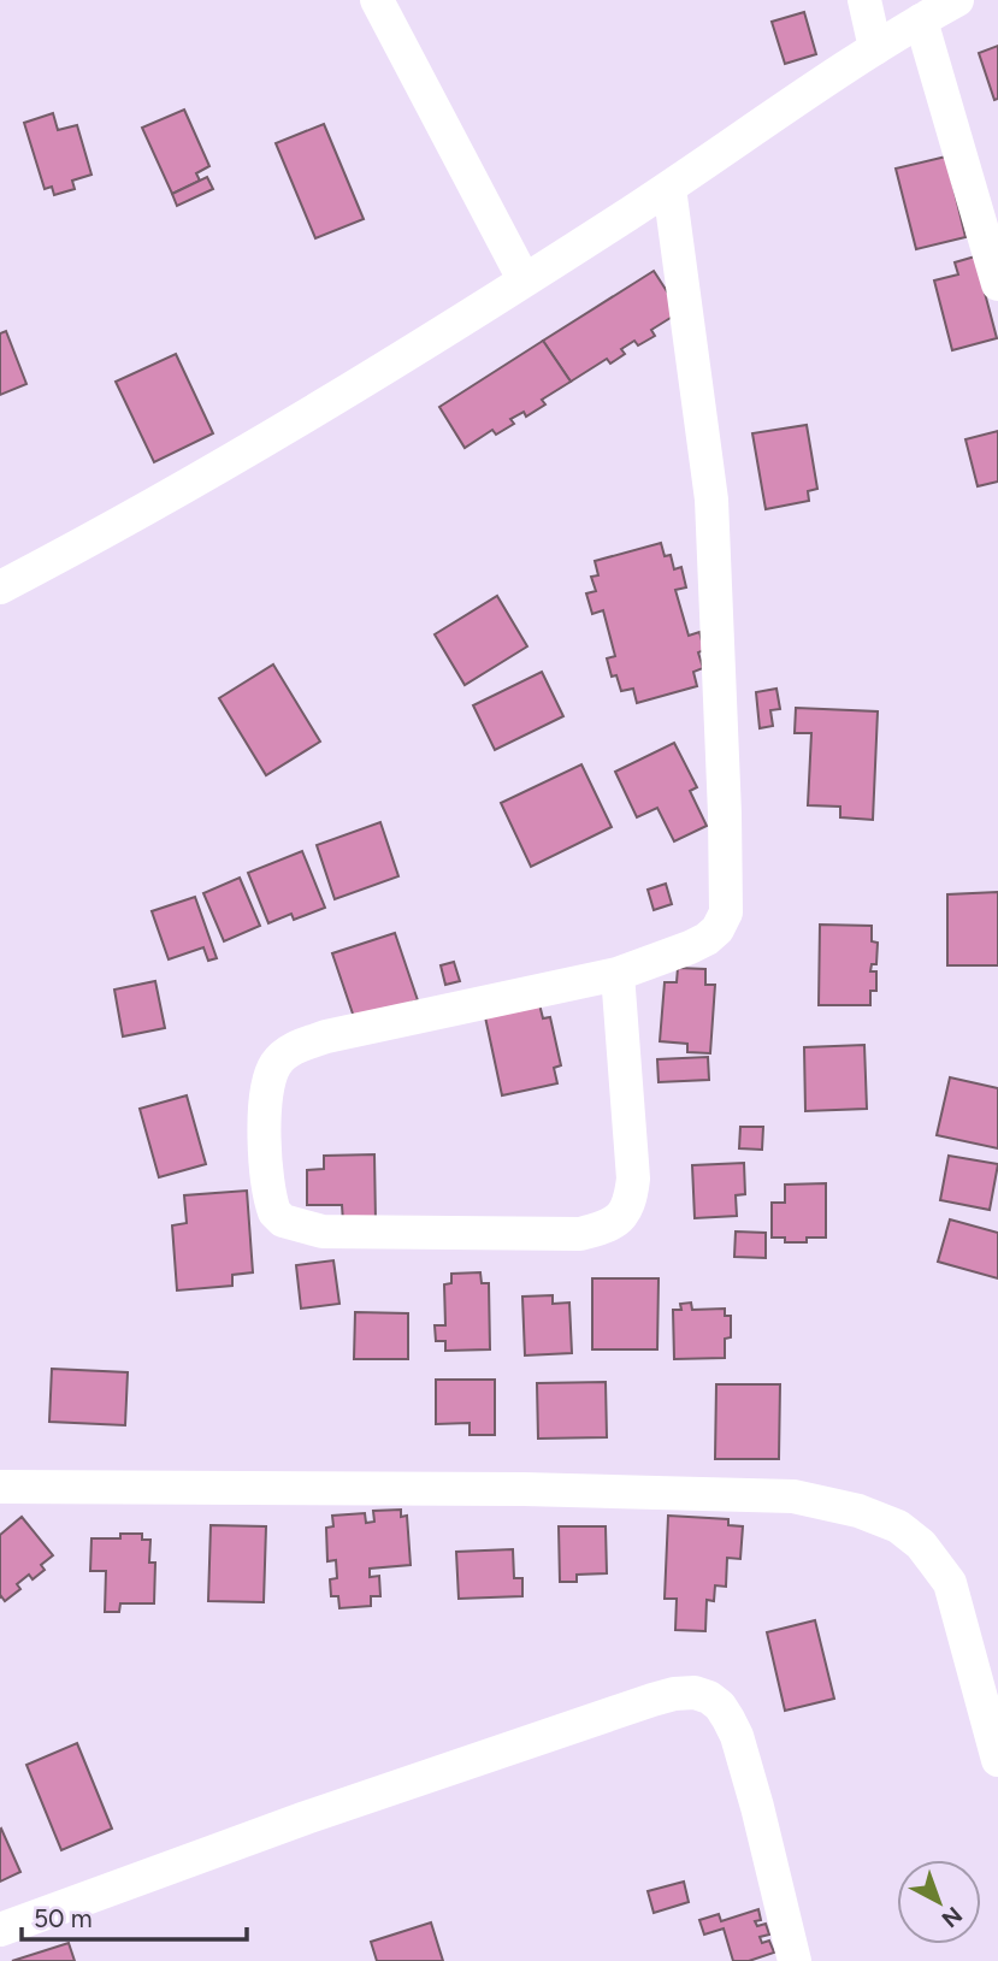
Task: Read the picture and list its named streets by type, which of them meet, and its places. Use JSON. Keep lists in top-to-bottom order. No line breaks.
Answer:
{"scale_bar":"50 m","north":"bottom right"}
